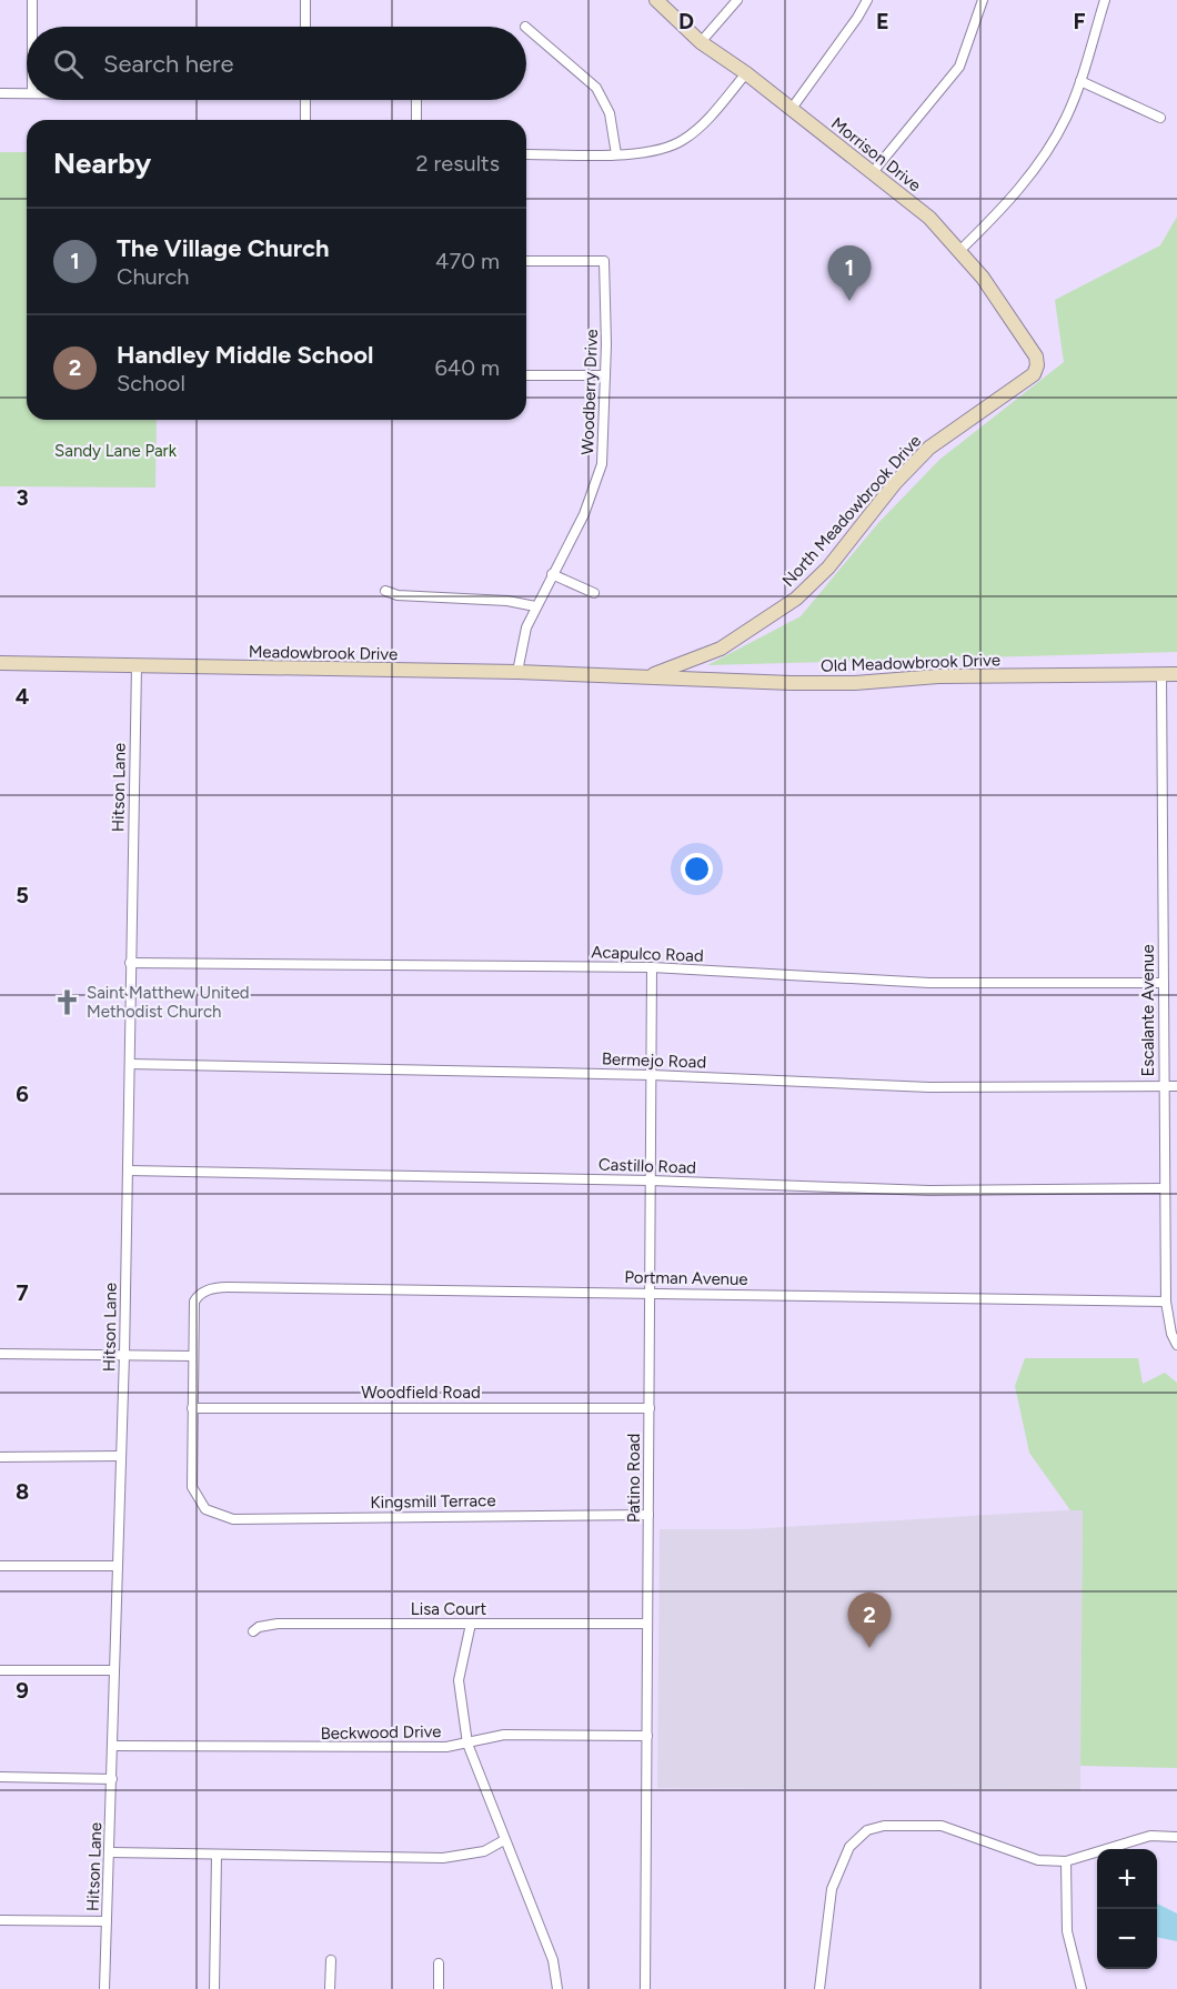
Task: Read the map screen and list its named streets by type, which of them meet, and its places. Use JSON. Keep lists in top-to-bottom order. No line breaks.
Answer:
{"streets":{"main road":["Morrison Drive","North Meadowbrook Drive","Meadowbrook Drive","Old Meadowbrook Drive"],"street":["Woodberry Drive","Hitson Lane","Acapulco Road","Escalante Avenue","Bermejo Road","Castillo Road","Portman Avenue","Woodfield Road","Patino Road","Kingsmill Terrace","Lisa Court","Beckwood Drive"]},"crossings":[["Morrison Drive","North Meadowbrook Drive"],["Woodberry Drive","Meadowbrook Drive"],["North Meadowbrook Drive","Meadowbrook Drive"],["North Meadowbrook Drive","Old Meadowbrook Drive"],["Meadowbrook Drive","Old Meadowbrook Drive"],["Meadowbrook Drive","Hitson Lane"],["Old Meadowbrook Drive","Escalante Avenue"],["Hitson Lane","Acapulco Road"],["Hitson Lane","Bermejo Road"],["Hitson Lane","Castillo Road"],["Hitson Lane","Beckwood Drive"],["Acapulco Road","Escalante Avenue"],["Acapulco Road","Patino Road"],["Escalante Avenue","Bermejo Road"],["Escalante Avenue","Castillo Road"],["Escalante Avenue","Portman Avenue"],["Bermejo Road","Patino Road"],["Castillo Road","Patino Road"],["Portman Avenue","Patino Road"],["Woodfield Road","Patino Road"],["Woodfield Road","Kingsmill Terrace"],["Patino Road","Kingsmill Terrace"],["Patino Road","Lisa Court"],["Patino Road","Beckwood Drive"]],"parks":["Sandy Lane Park"],"places":{"church":["Saint Matthew United Methodist Church"]},"page":{"search":"Search here","heading":["Nearby","2 results"],"list":[{"mark":"1","name":"The Village Church","note":"Church","value":"470 m"},{"mark":"2","name":"Handley Middle School","note":"School","value":"640 m"}],"pins":["1","2"],"map_buttons":["+","−"]},"grid":{"columns":["D","E","F"],"rows":["3","4","5","6","7","8","9"]}}
